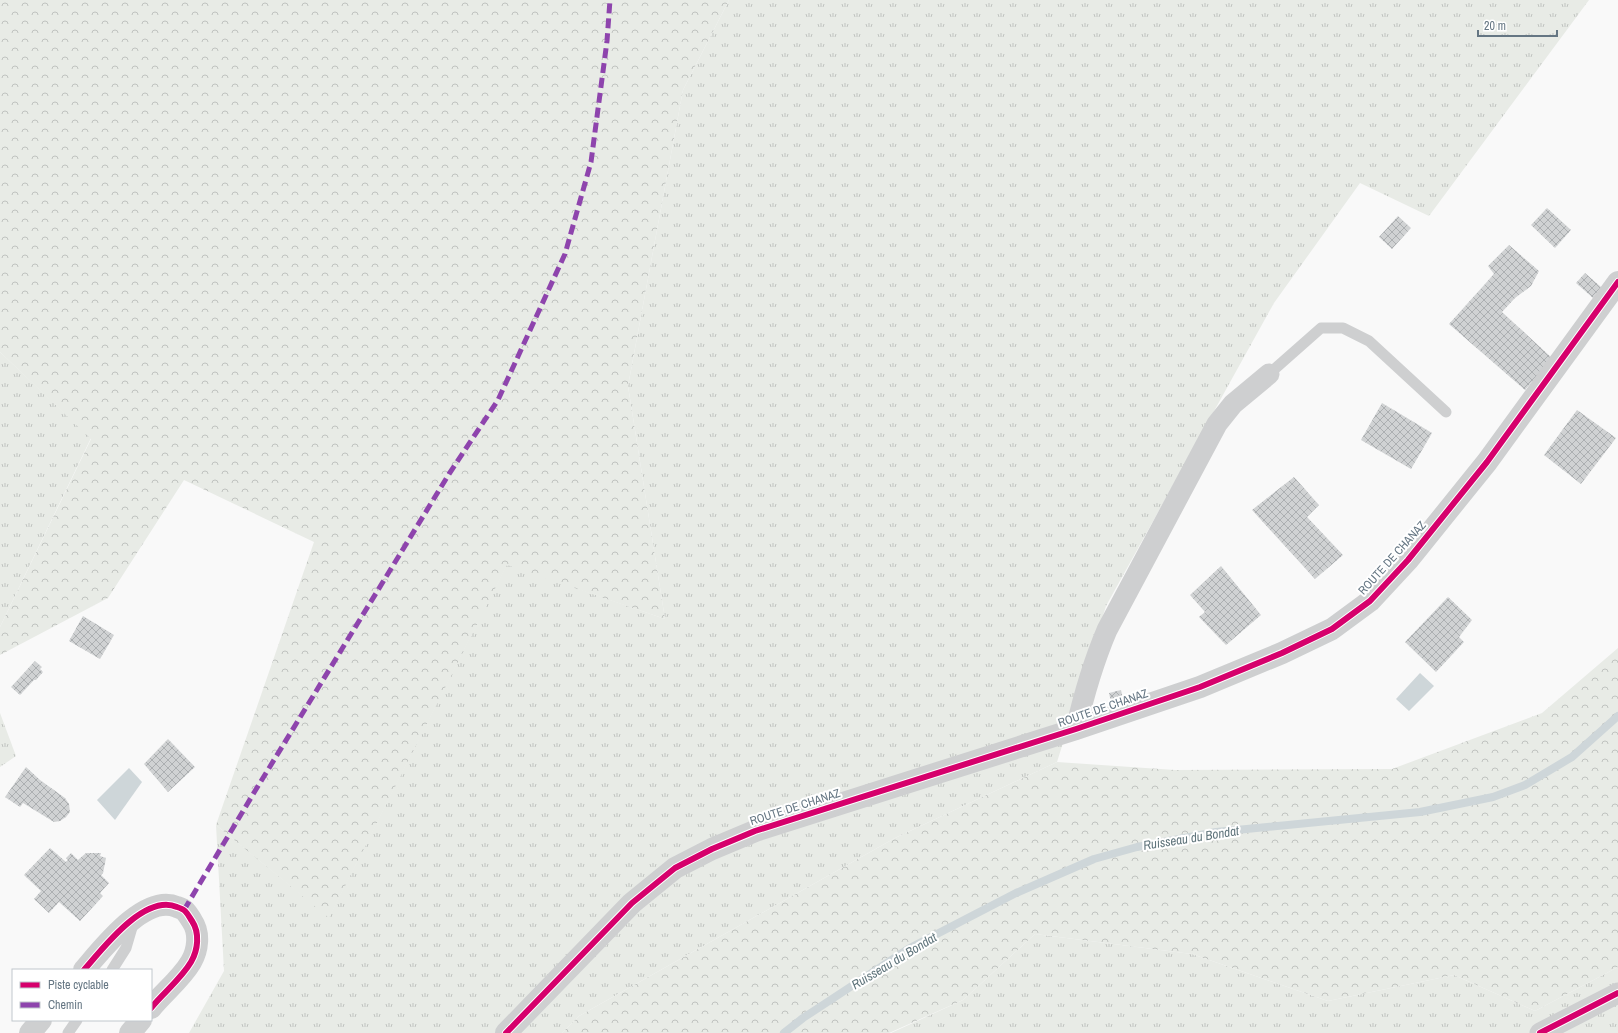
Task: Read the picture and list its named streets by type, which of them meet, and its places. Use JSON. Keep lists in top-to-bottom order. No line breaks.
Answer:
{"streets":{"street":["ROUTE DE CHANAZ"]},"water":["Ruisseau du Bondat"],"legend":["Piste cyclable","Chemin"],"scale_bar":"20 m"}
